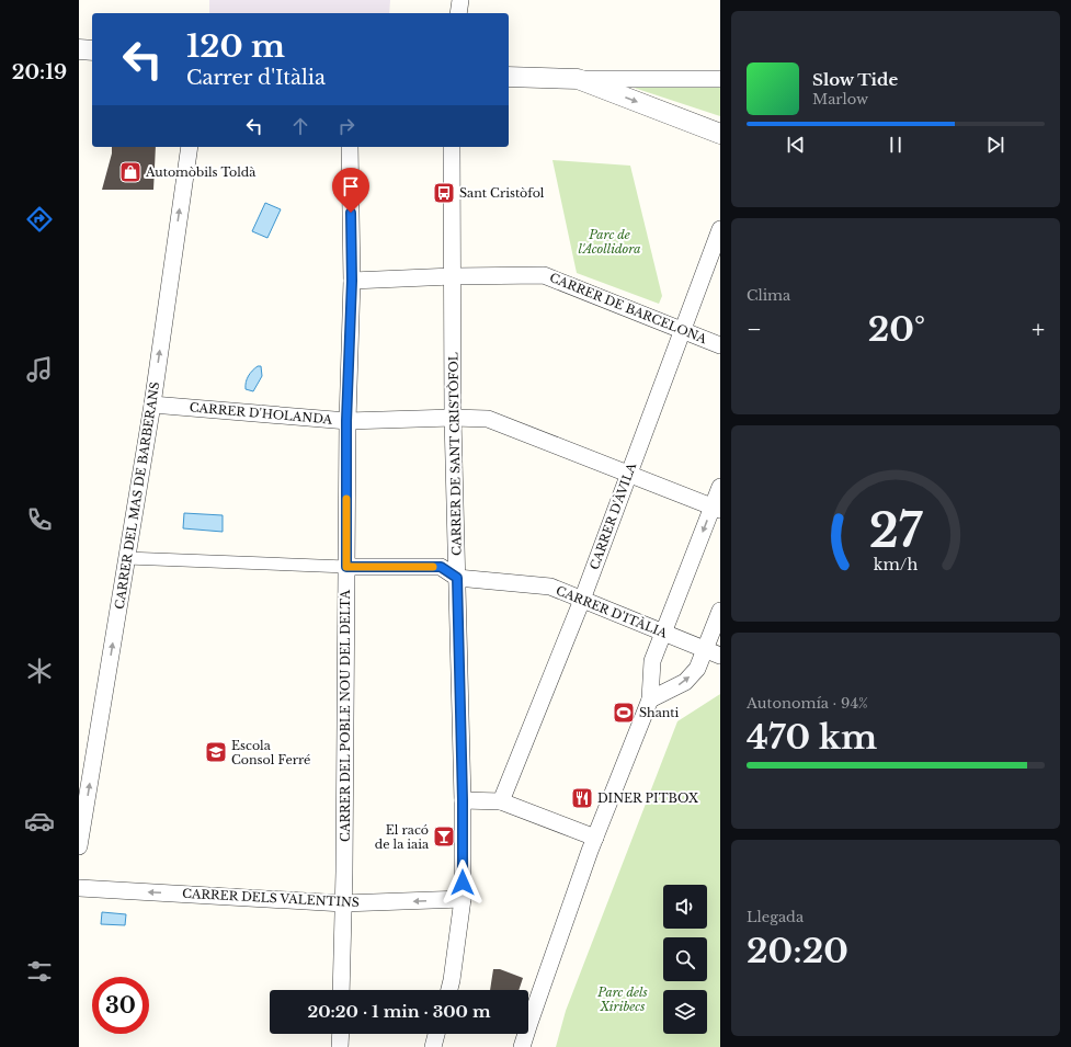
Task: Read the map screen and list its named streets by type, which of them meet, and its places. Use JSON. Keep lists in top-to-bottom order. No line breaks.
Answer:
{"streets":{"street":["CARRER DE BARCELONA","CARRER D'HOLANDA","CARRER DE SANT CRISTÒFOL","CARRER DEL MAS DE BARBERANS","CARRER D'ÀVILA","CARRER D'ITÀLIA","CARRER DEL POBLE NOU DEL DELTA","CARRER DELS VALENTINS"]},"crossings":[["CARRER DE BARCELONA","CARRER DE SANT CRISTÒFOL"],["CARRER DE BARCELONA","CARRER D'ÀVILA"],["CARRER DE BARCELONA","CARRER DEL POBLE NOU DEL DELTA"],["CARRER D'HOLANDA","CARRER DE SANT CRISTÒFOL"],["CARRER D'HOLANDA","CARRER DEL MAS DE BARBERANS"],["CARRER D'HOLANDA","CARRER D'ÀVILA"],["CARRER D'HOLANDA","CARRER DEL POBLE NOU DEL DELTA"],["CARRER DE SANT CRISTÒFOL","CARRER D'ITÀLIA"],["CARRER DE SANT CRISTÒFOL","CARRER DELS VALENTINS"],["CARRER D'ÀVILA","CARRER D'ITÀLIA"],["CARRER D'ITÀLIA","CARRER DEL POBLE NOU DEL DELTA"],["CARRER DEL POBLE NOU DEL DELTA","CARRER DELS VALENTINS"]],"one_way":["CARRER DEL MAS DE BARBERANS","CARRER DELS VALENTINS"],"parks":["Parc de l'Acollidora","Parc dels Xiribecs"],"places":{"shop":["Automòbils Toldà"],"bus stop":["Sant Cristòfol"],"sports":["Shanti"],"school or university":["Escola Consol Ferré"],"restaurant":["DINER PITBOX"],"bar":["El racó de la iaia"]},"page":{"tabs":"20:19","turn":["120 m","Carrer d'Itàlia"],"song":["Slow Tide","Marlow"],"tile":["Clima",["Autonomía · 94%","470 km"],["Llegada","20:20"]],"heat":["−","20°","+"],"limit":"30","trip":"20:20 · 1 min · 300 m","gauge":["27","km/h"]}}
